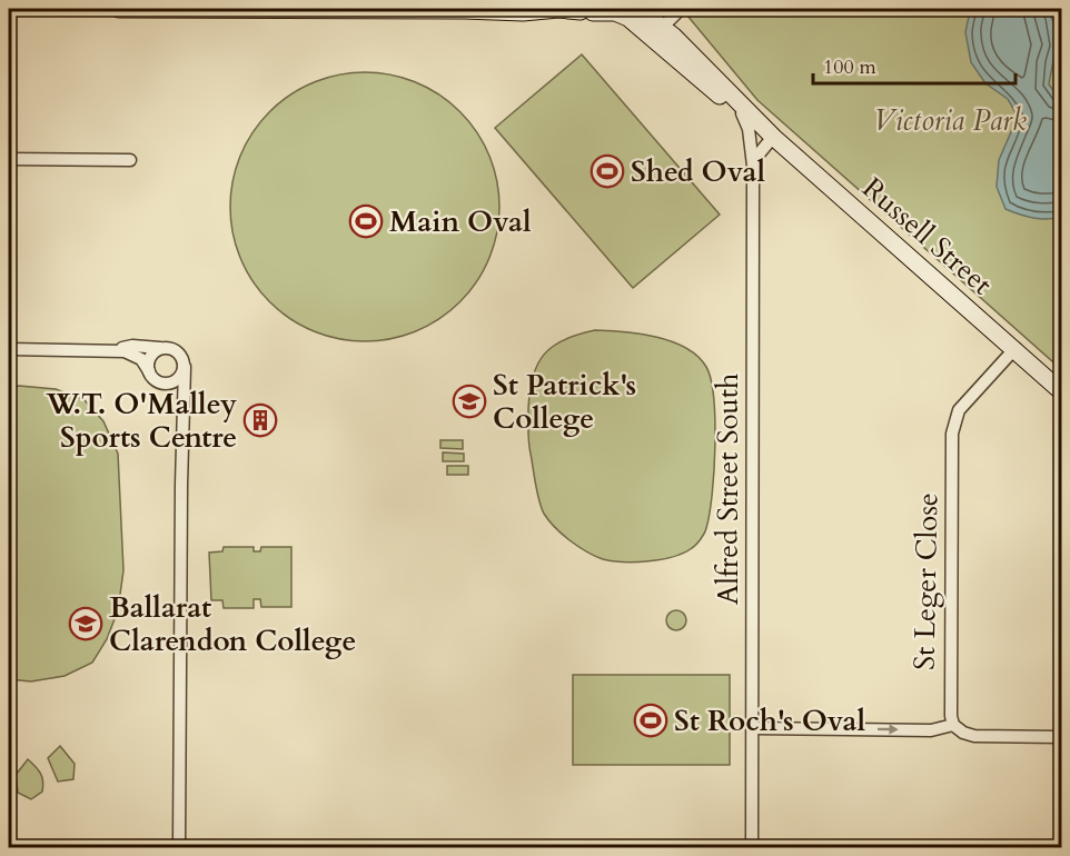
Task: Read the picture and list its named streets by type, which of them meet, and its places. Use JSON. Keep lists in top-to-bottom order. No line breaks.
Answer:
{"streets":{"main road":["Russell Street"],"street":["Alfred Street South","St Leger Close"]},"crossings":[["Russell Street","Alfred Street South"],["Russell Street","St Leger Close"]],"parks":["Victoria Park"],"places":{"sports":["Shed Oval","Main Oval","St Roch's Oval"],"school or university":["St Patrick's College","Ballarat Clarendon College"],"building":["W.T. O'Malley Sports Centre"]},"scale_bar":"100 m"}
